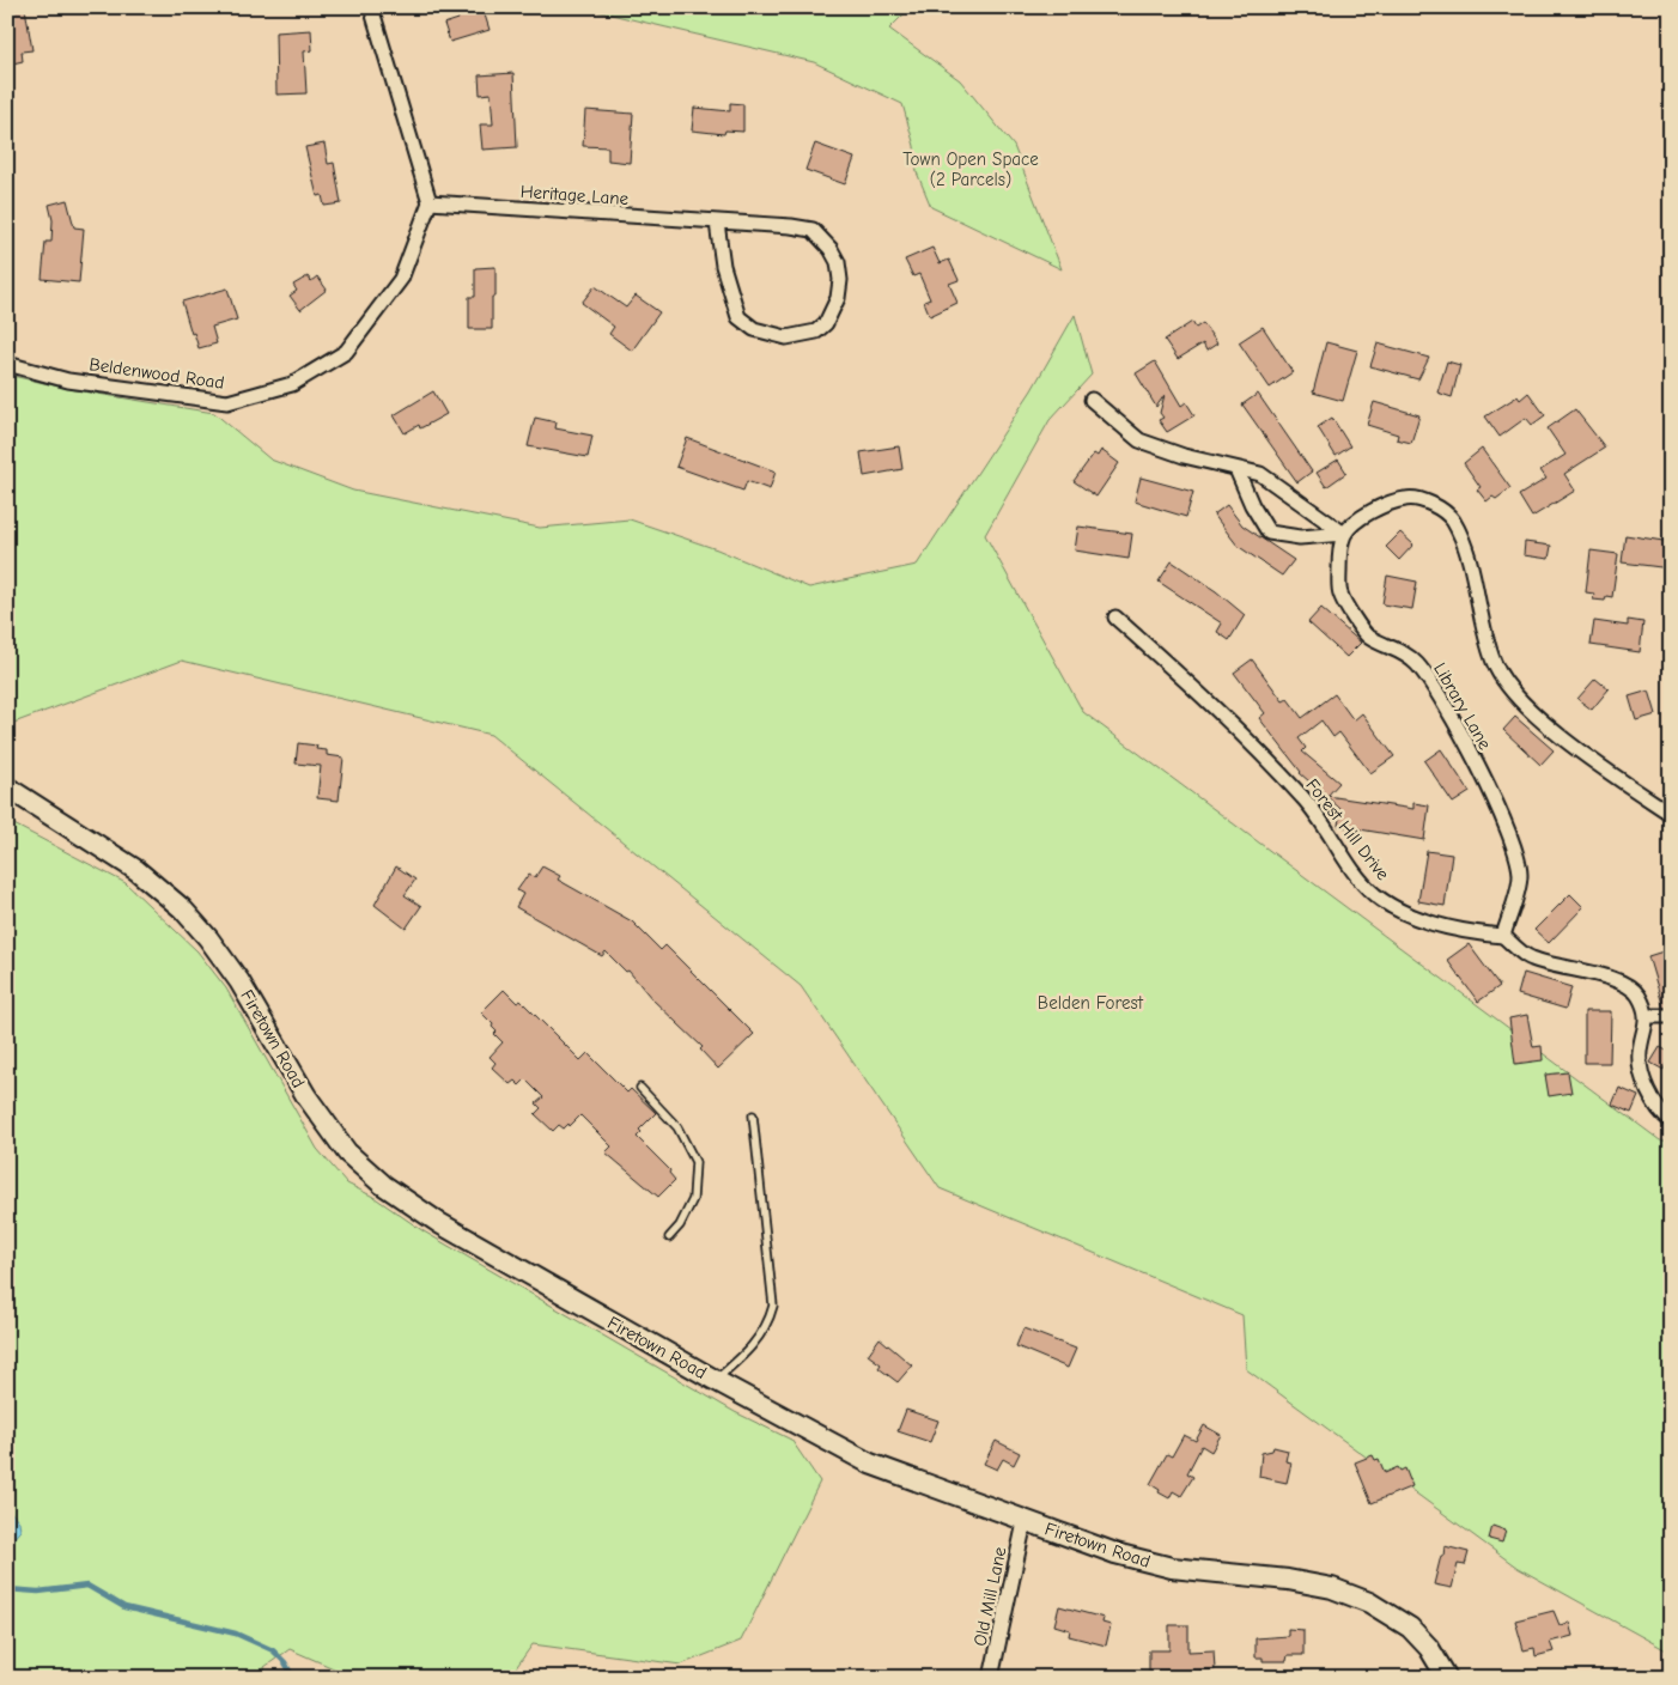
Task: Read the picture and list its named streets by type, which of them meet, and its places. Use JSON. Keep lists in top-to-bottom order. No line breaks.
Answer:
{"streets":{"street":["Heritage Lane","Beldenwood Road","Library Lane","Forest Hill Drive","Firetown Road","Old Mill Lane"]},"crossings":[["Heritage Lane","Beldenwood Road"],["Library Lane","Forest Hill Drive"],["Firetown Road","Old Mill Lane"]],"parks":["Town Open Space (2 Parcels)","Belden Forest"]}
